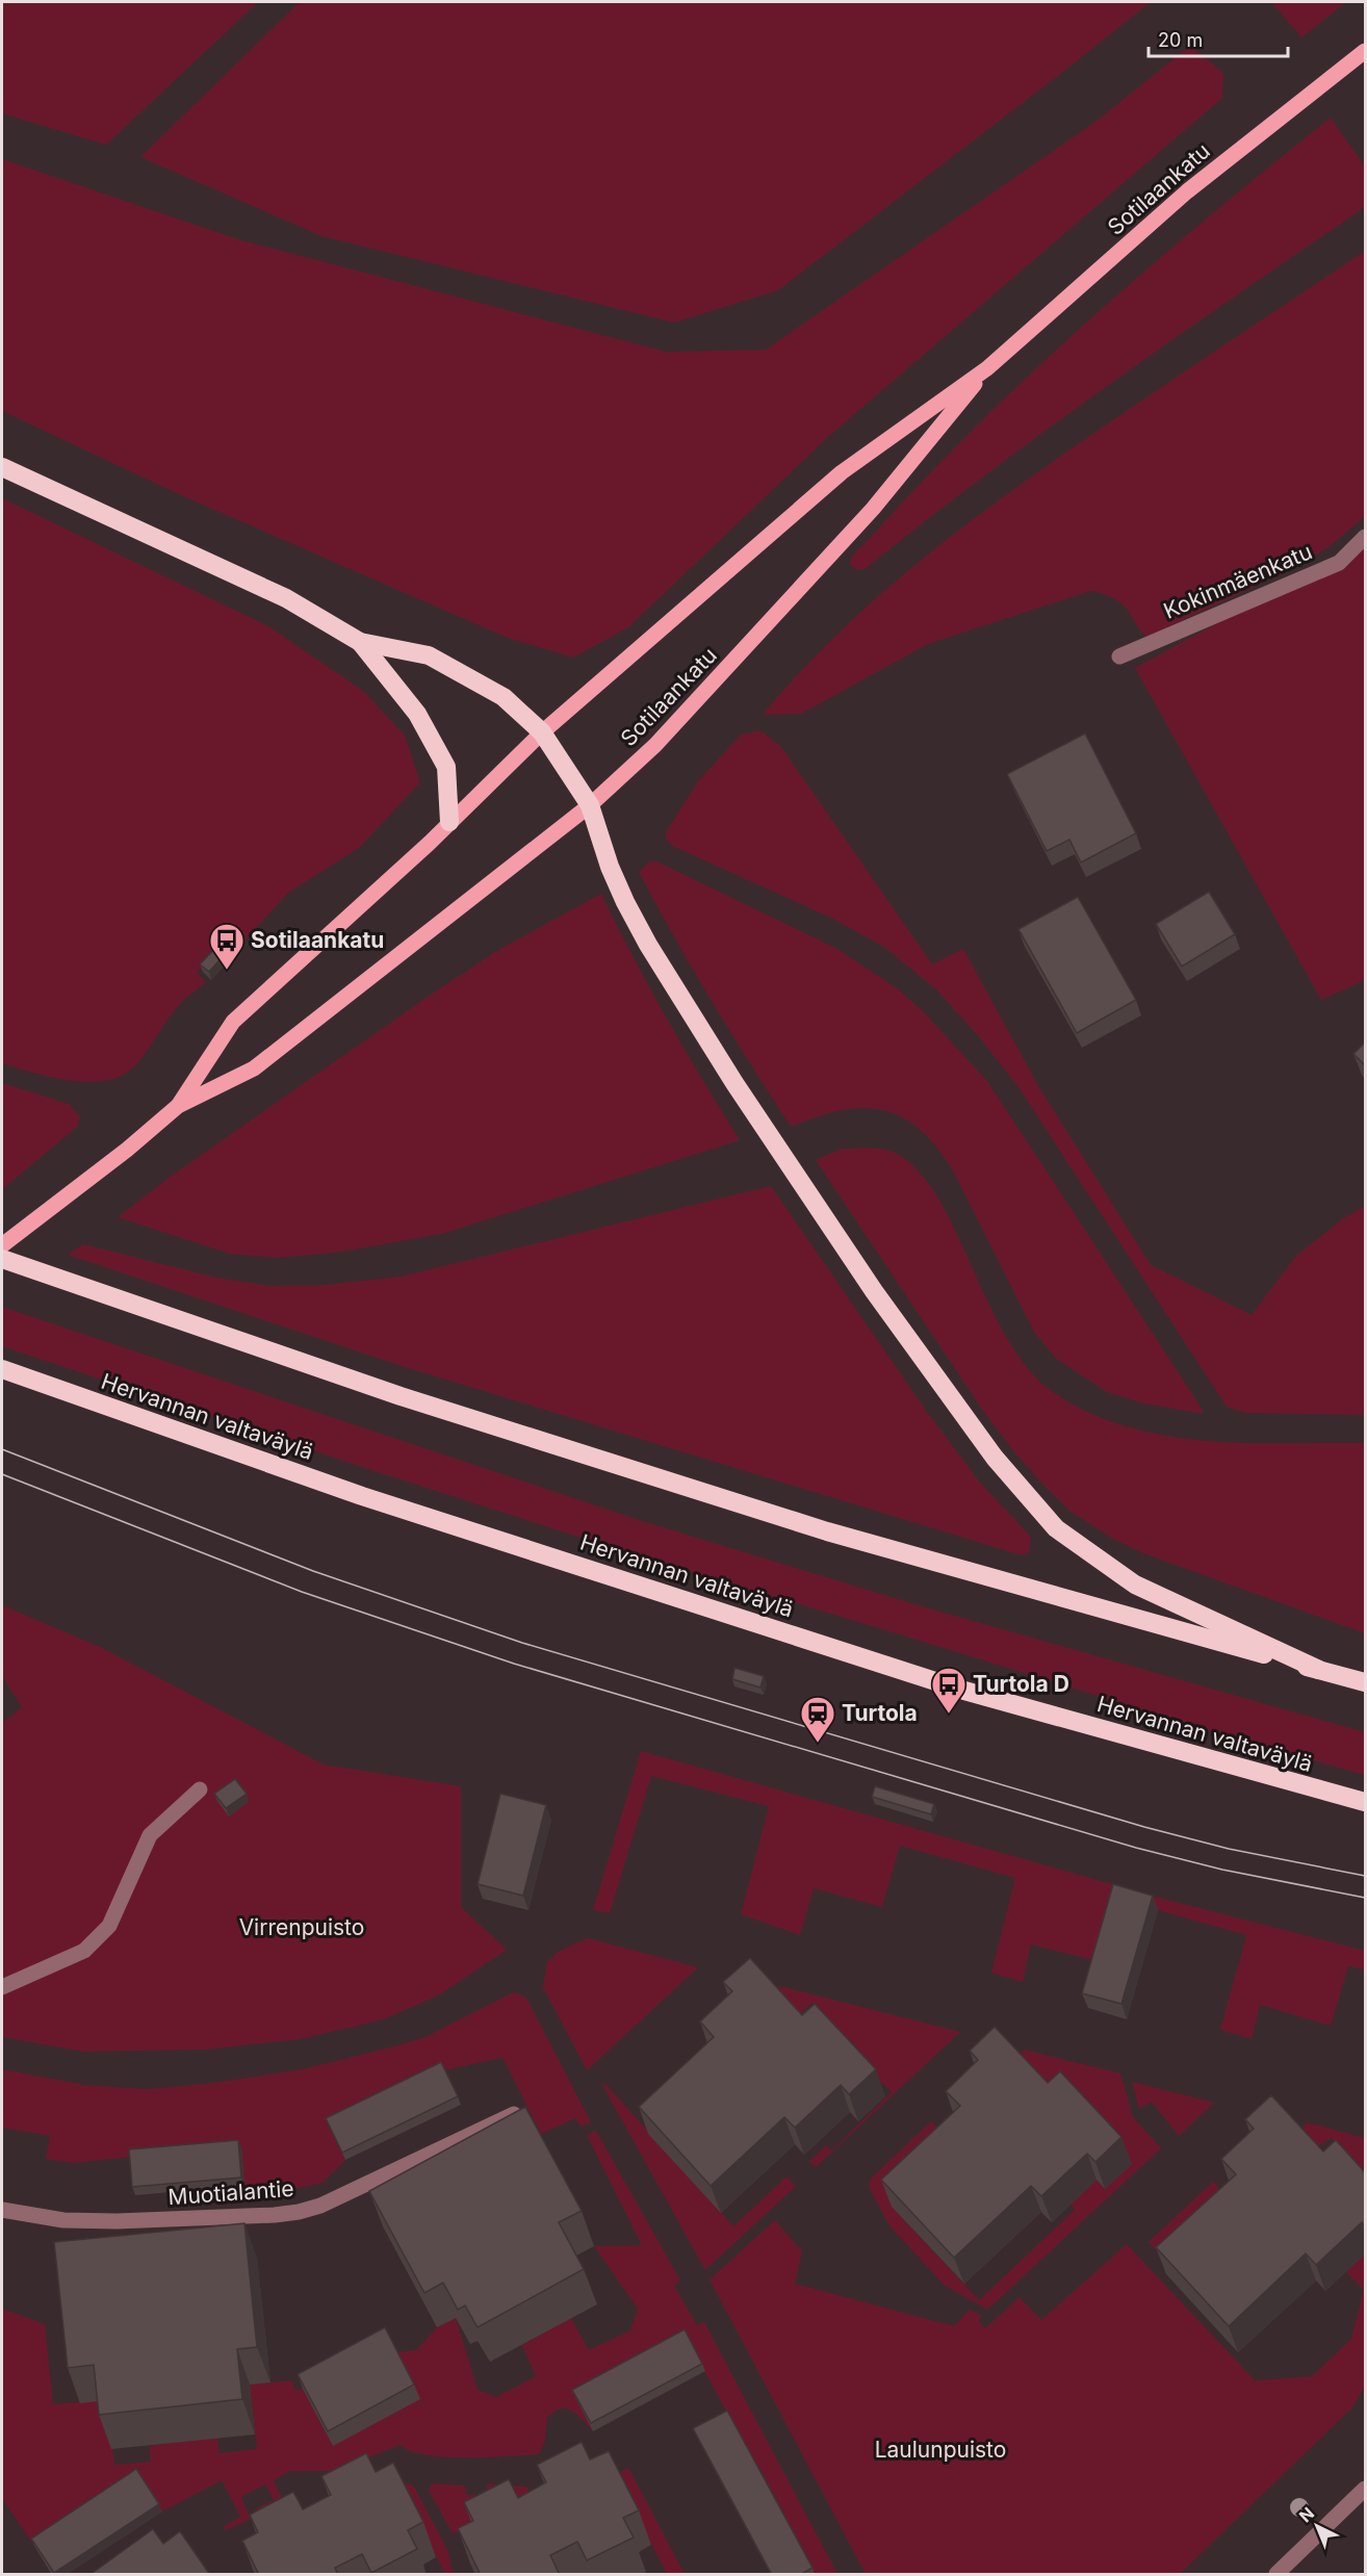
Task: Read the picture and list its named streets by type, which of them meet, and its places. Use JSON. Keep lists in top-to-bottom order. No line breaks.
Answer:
{"streets":{"highway":["Hervannan valtaväylä"],"main road":["Sotilaankatu"],"street":["Kokinmäenkatu","Muotialantie"]},"parks":["Virrenpuisto","Laulunpuisto"],"places":{"bus stop":["Sotilaankatu","Turtola D"],"station":["Turtola"]},"scale_bar":"20 m","north":"top left"}
